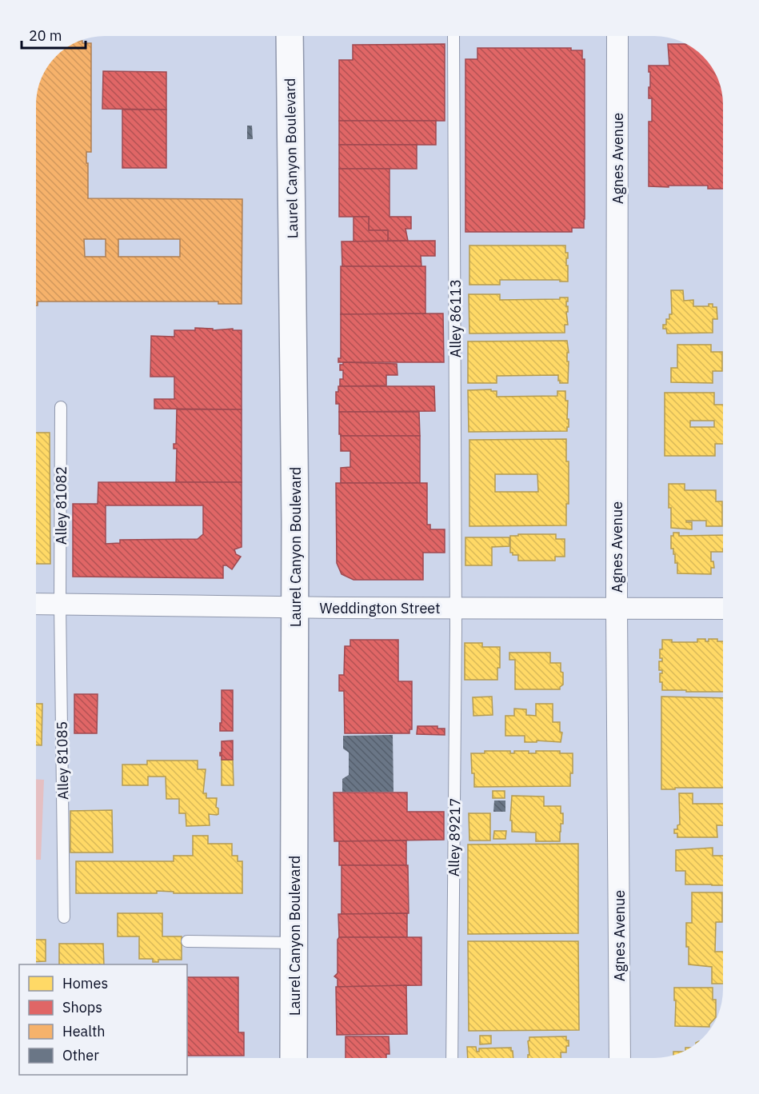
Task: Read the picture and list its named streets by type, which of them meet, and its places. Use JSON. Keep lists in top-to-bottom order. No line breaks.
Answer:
{"streets":{"main road":["Laurel Canyon Boulevard"],"street":["Agnes Avenue","Weddington Street"],"lane":["Alley 86113","Alley 81082","Alley 81085","Alley 89217"]},"crossings":[["Laurel Canyon Boulevard","Weddington Street"],["Agnes Avenue","Weddington Street"],["Alley 86113","Weddington Street"],["Alley 86113","Alley 89217"],["Alley 81082","Weddington Street"],["Alley 81082","Alley 81085"],["Weddington Street","Alley 81085"],["Weddington Street","Alley 89217"]],"legend":["Homes","Shops","Health","Other"],"scale_bar":"20 m"}
